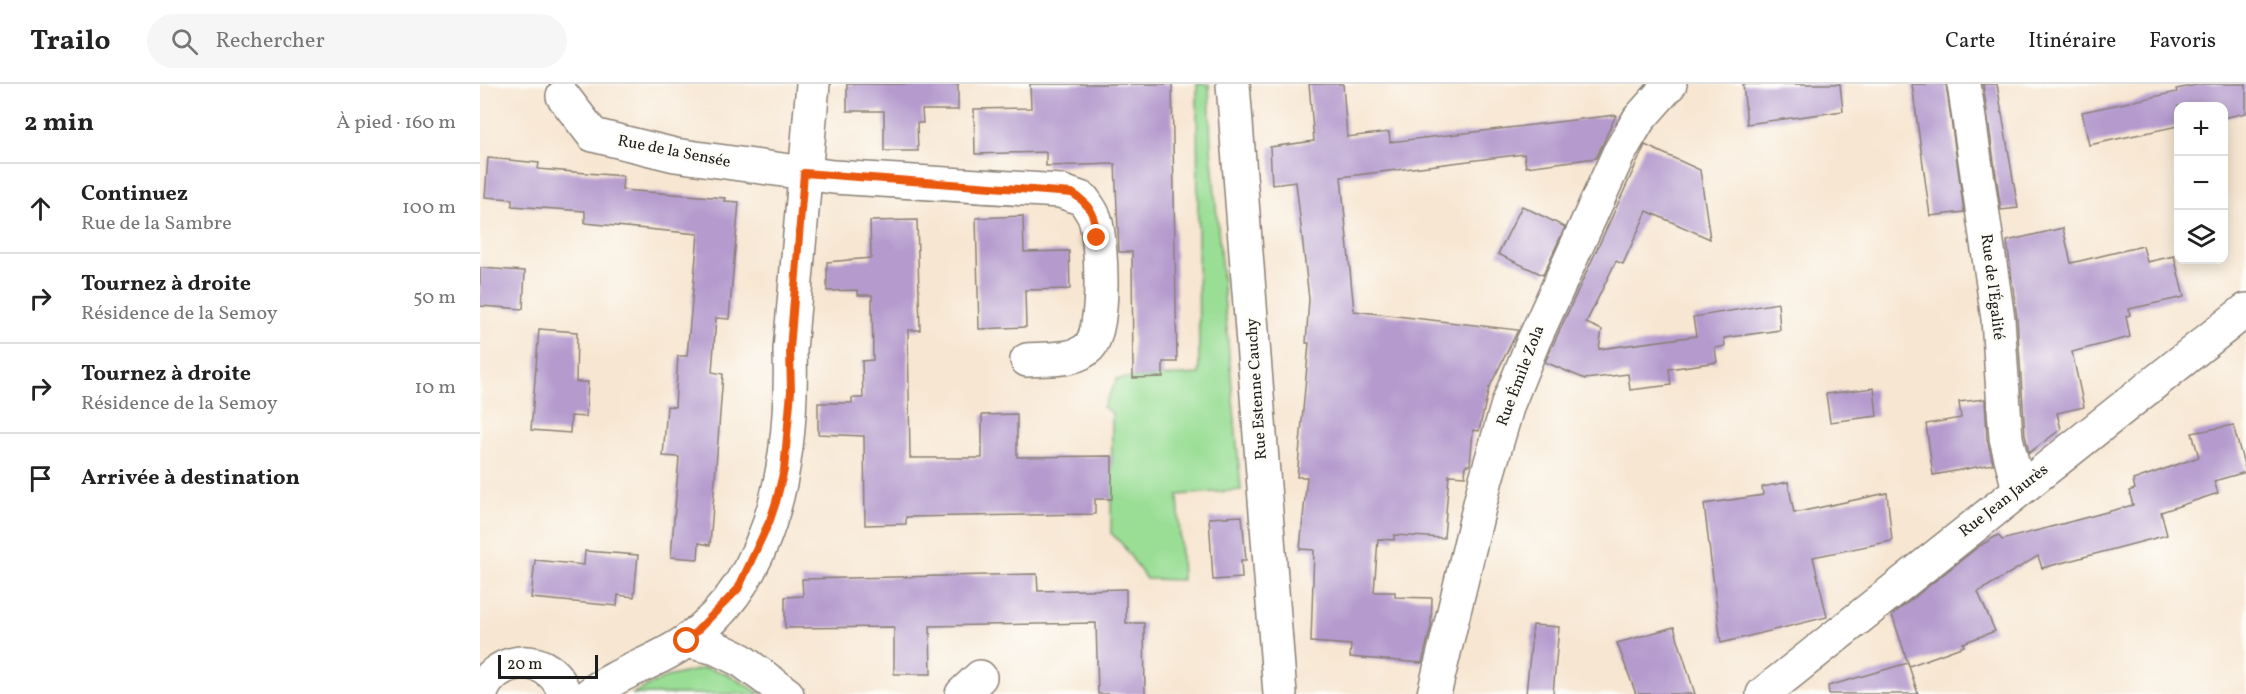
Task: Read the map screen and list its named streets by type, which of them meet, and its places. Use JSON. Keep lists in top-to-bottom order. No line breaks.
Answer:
{"streets":{"street":["Rue de la Sensée","Rue de l'Égalité","Rue Émile Zola","Rue Estenne Cauchy","Rue Jean Jaurès"]},"crossings":[["Rue de l'Égalité","Rue Jean Jaurès"]],"scale_bar":"20 m","page":{"header":"Trailo","search":"Rechercher","nav":["Carte","Itinéraire","Favoris"],"heading":["2 min","À pied · 160 m"],"map_buttons":["+","−"],"list":[["Continuez","Rue de la Sambre","100 m"],["Tournez à droite","Résidence de la Semoy","50 m"],["Tournez à droite","Résidence de la Semoy","10 m"],"Arrivée à destination"],"scale":"20 m"}}
